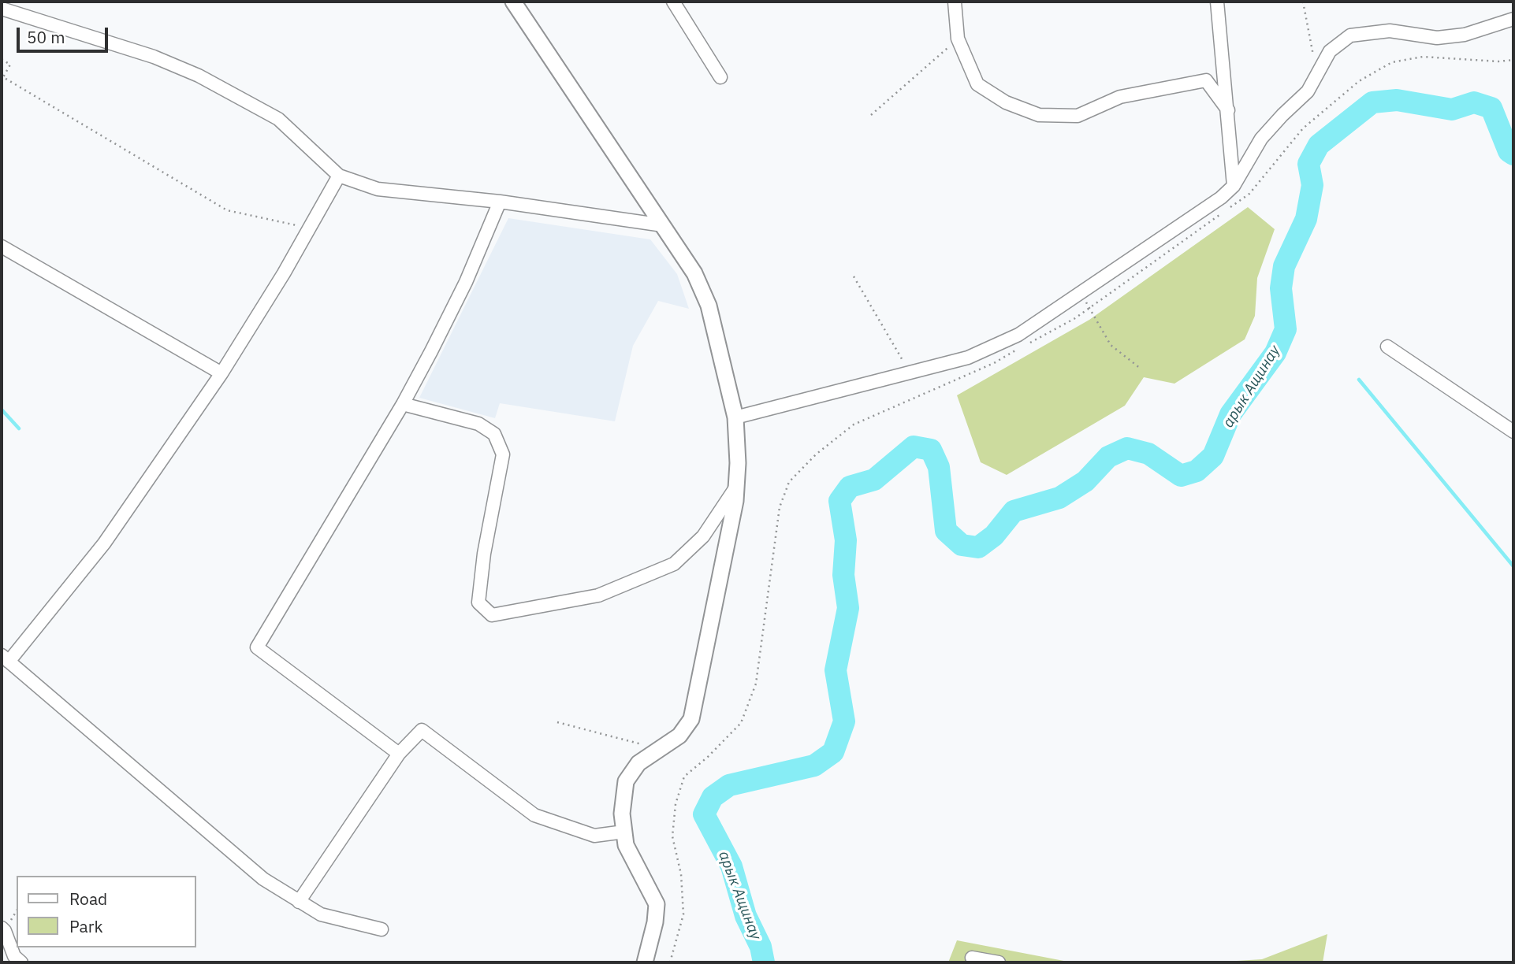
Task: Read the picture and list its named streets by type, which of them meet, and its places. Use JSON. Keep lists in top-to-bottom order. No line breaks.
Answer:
{"water":["арык Ащинау"],"legend":["Road","Park"],"scale_bar":"50 m"}
